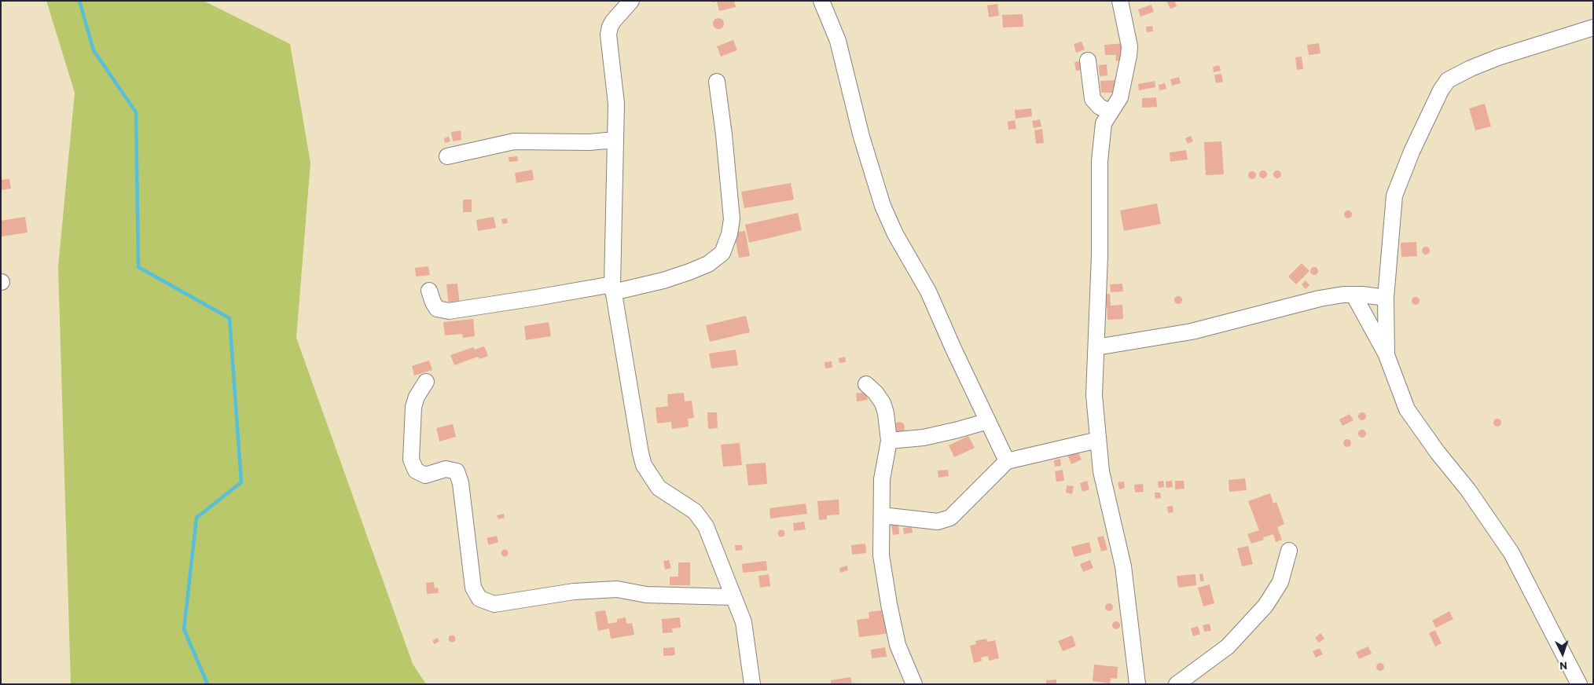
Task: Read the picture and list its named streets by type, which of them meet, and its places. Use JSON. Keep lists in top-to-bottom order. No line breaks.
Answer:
{"north":"bottom"}
